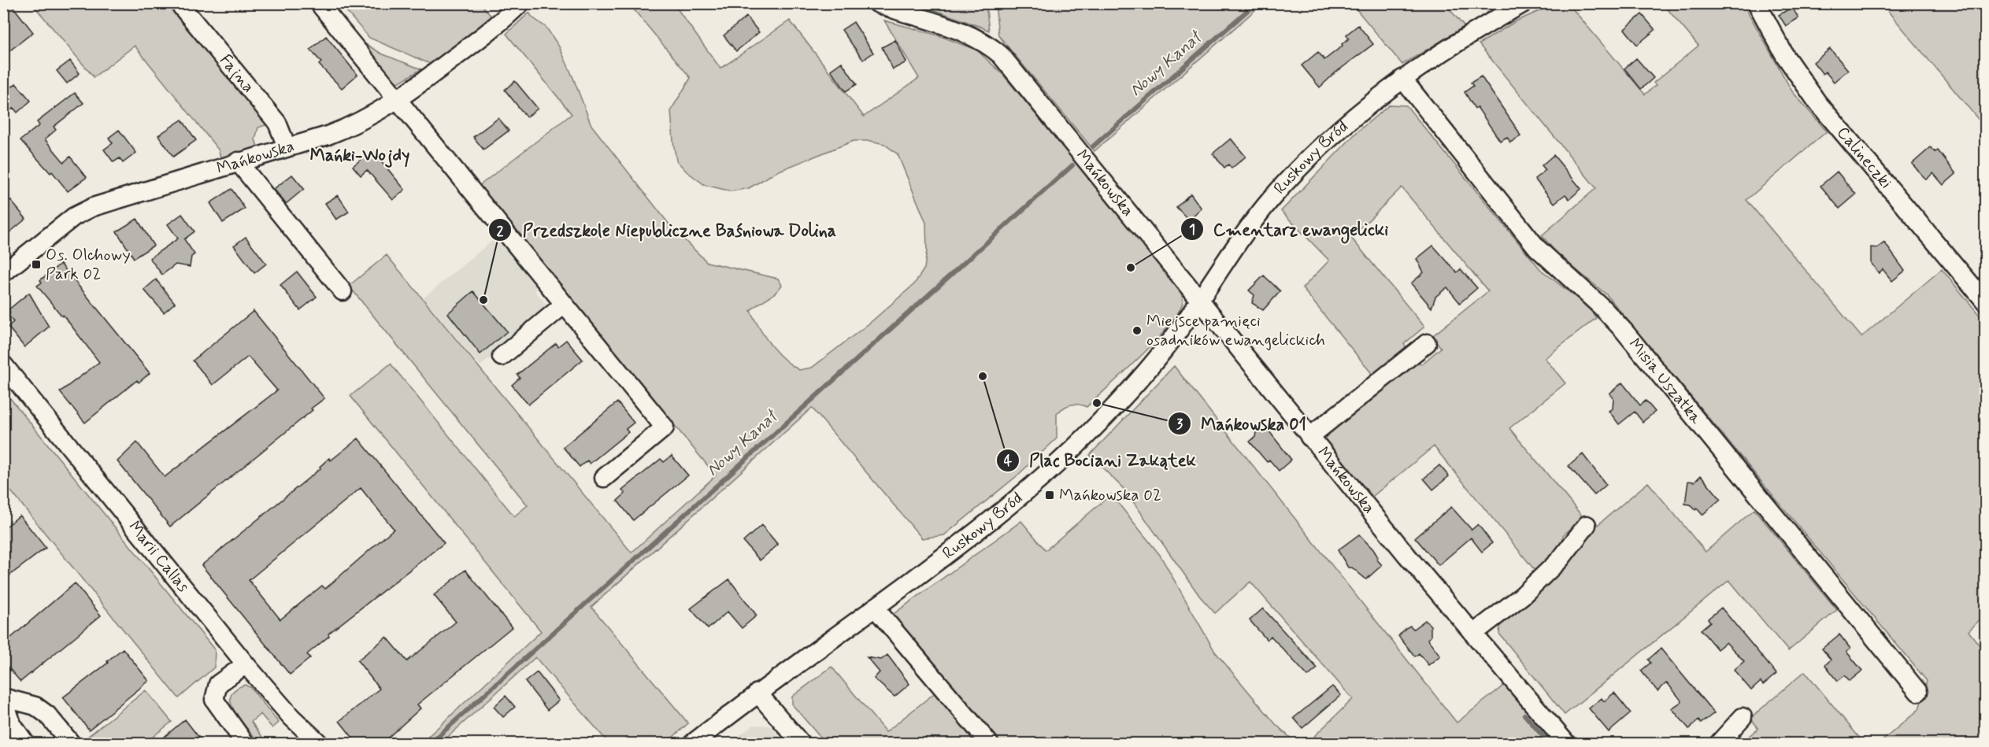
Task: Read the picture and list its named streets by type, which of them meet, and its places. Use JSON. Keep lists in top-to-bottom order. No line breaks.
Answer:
{"streets":{"street":["Fajna","Mańkowska","Calineczki","Ruskowy Bród","Misia Uszatka","Marii Callas"]},"crossings":[["Fajna","Mańkowska"],["Mańkowska","Ruskowy Bród"],["Ruskowy Bród","Misia Uszatka"]],"districts":["Mańki-Wojdy"],"water":["Nowy Kanał"],"places":{"transit":["Os. Olchowy Park 02","Mańkowska 02"],"other":["Cmentarz ewangelicki","Przedszkole Niepubliczne Baśniowa Dolina","Miejsce pamięci osadników ewangelickich","Plac Bociani Zakątek","Mańkowska 01"]}}
